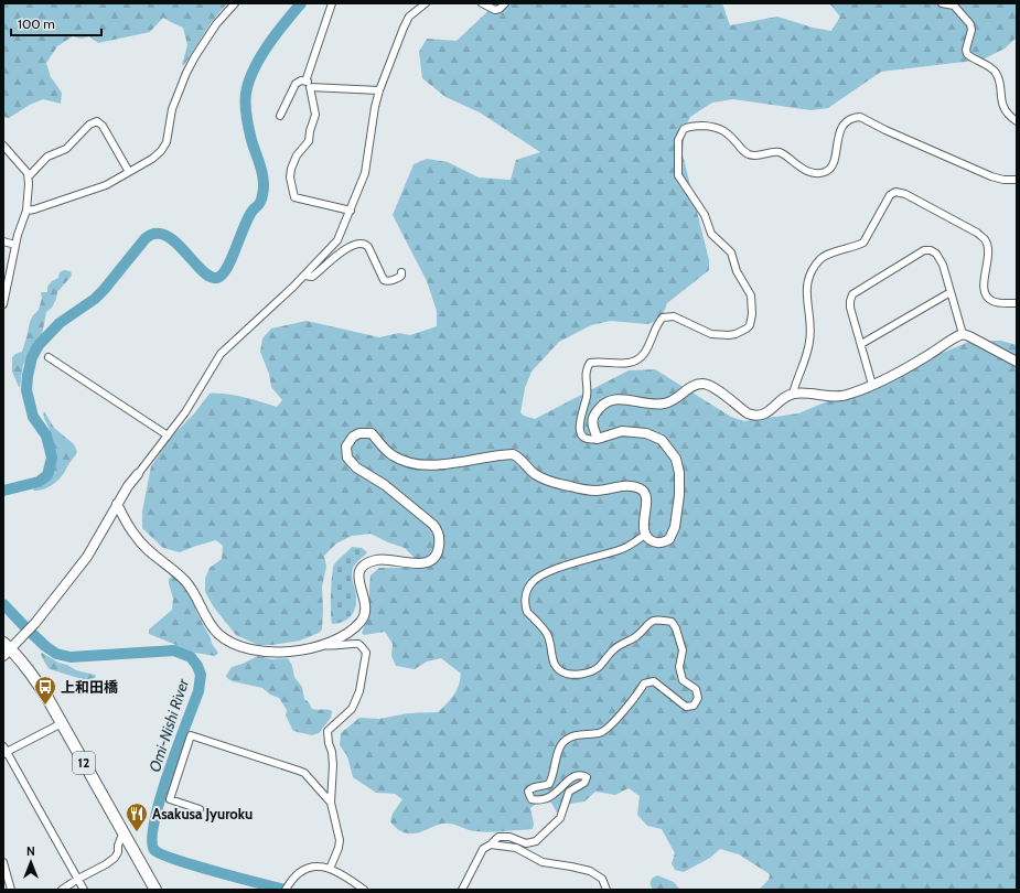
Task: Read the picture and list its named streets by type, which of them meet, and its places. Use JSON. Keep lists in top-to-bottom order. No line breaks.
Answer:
{"streets":{"main road":["12"]},"water":["Omi-Nishi River"],"places":{"bus stop":["上和田橋"],"restaurant":["Asakusa Jyuroku"]},"scale_bar":"100 m","north":"top"}
